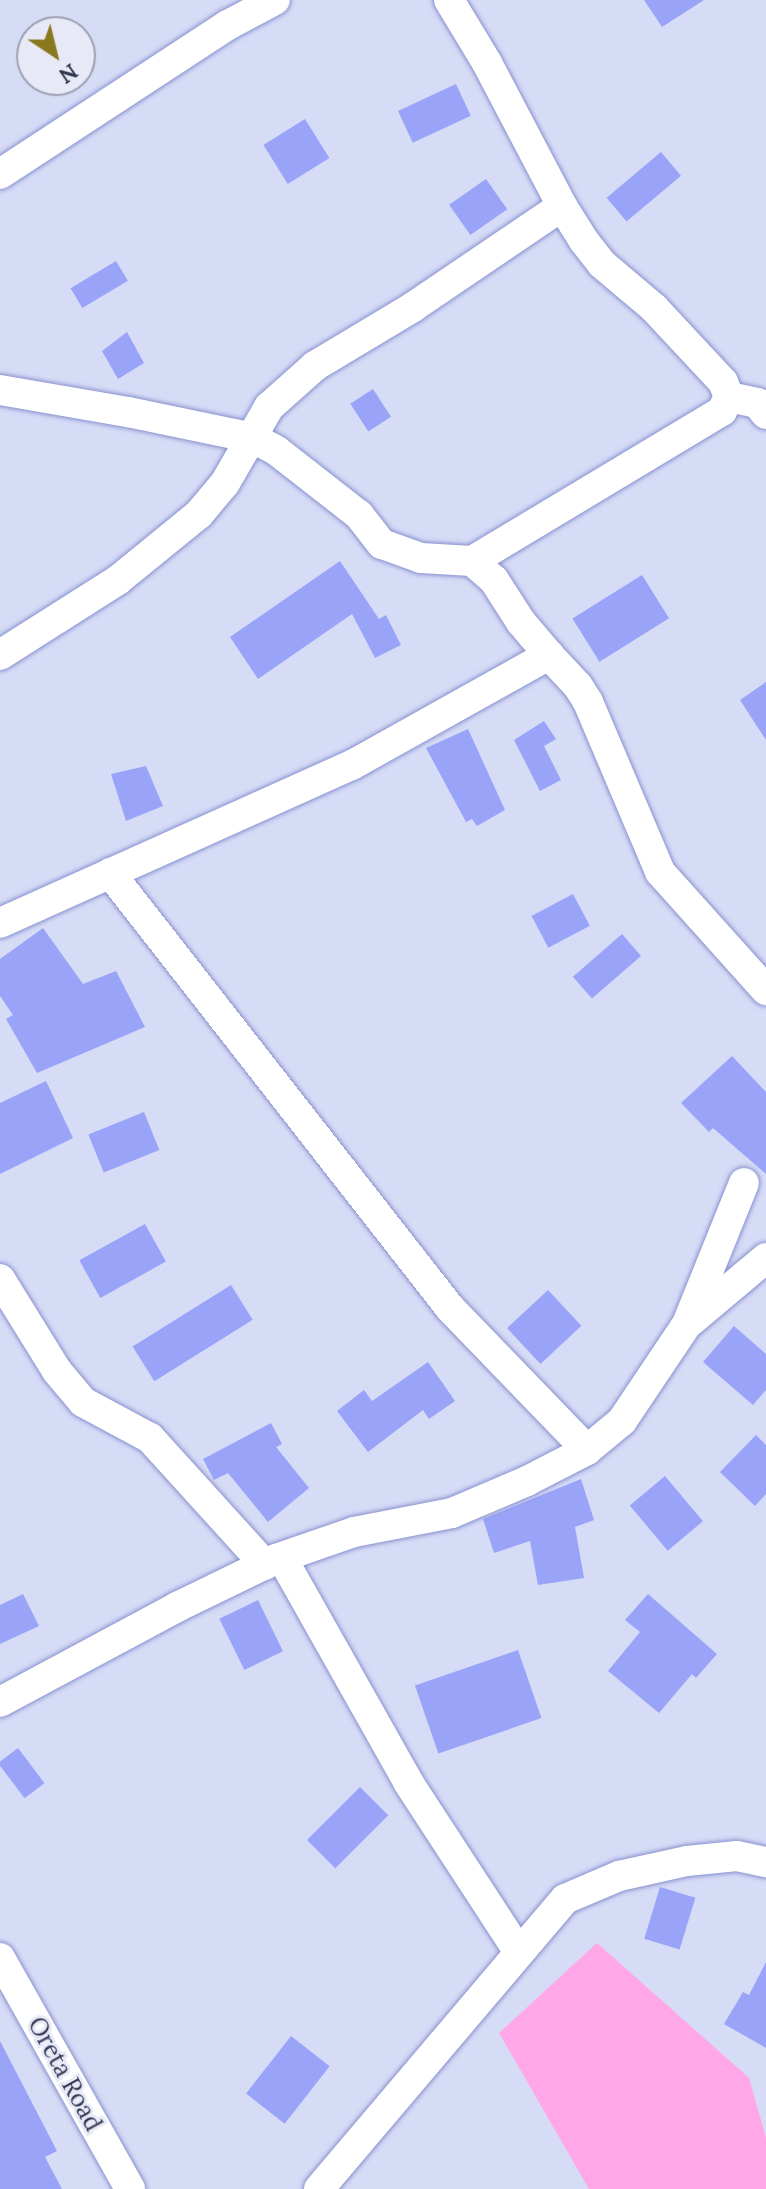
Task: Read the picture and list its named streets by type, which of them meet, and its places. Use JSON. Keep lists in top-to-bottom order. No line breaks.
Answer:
{"streets":{"street":["Oreta Road"]},"north":"bottom right"}
